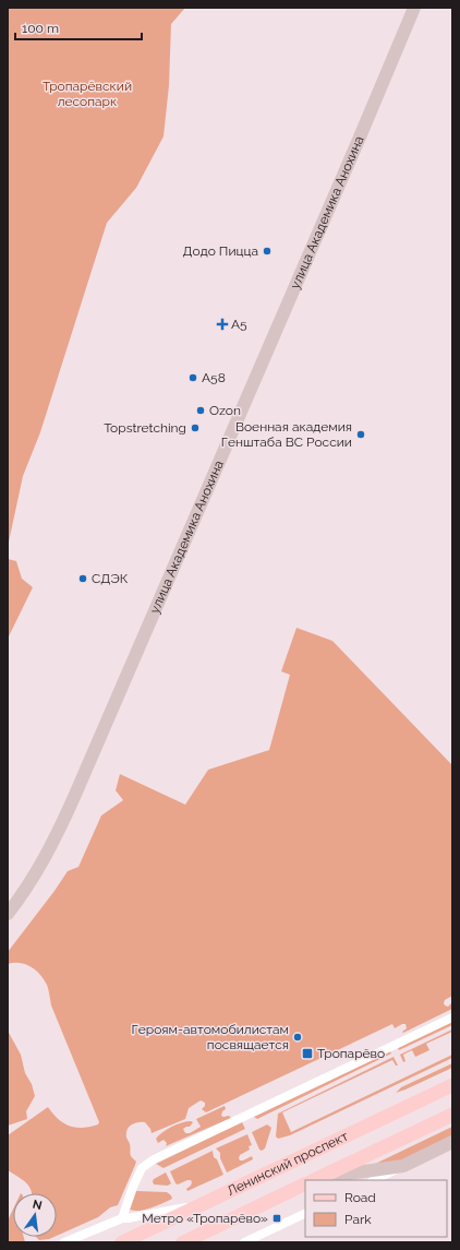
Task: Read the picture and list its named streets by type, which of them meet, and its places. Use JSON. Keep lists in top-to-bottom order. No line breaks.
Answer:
{"streets":{"main road":["Ленинский проспект"],"street":["улица Академика Анохина"]},"parks":["Тропарёвский лесопарк"],"places":{"other":["Додо Пицца","А58","Ozon","Topstretching","Военная академия Генштаба ВС России","СДЭК","Героям-автомобилистам посвящается"],"health":["А5"],"transit":["Тропарёво","Метро «Тропарёво»"]},"legend":["Road","Park"],"scale_bar":"100 m","north":"top"}
